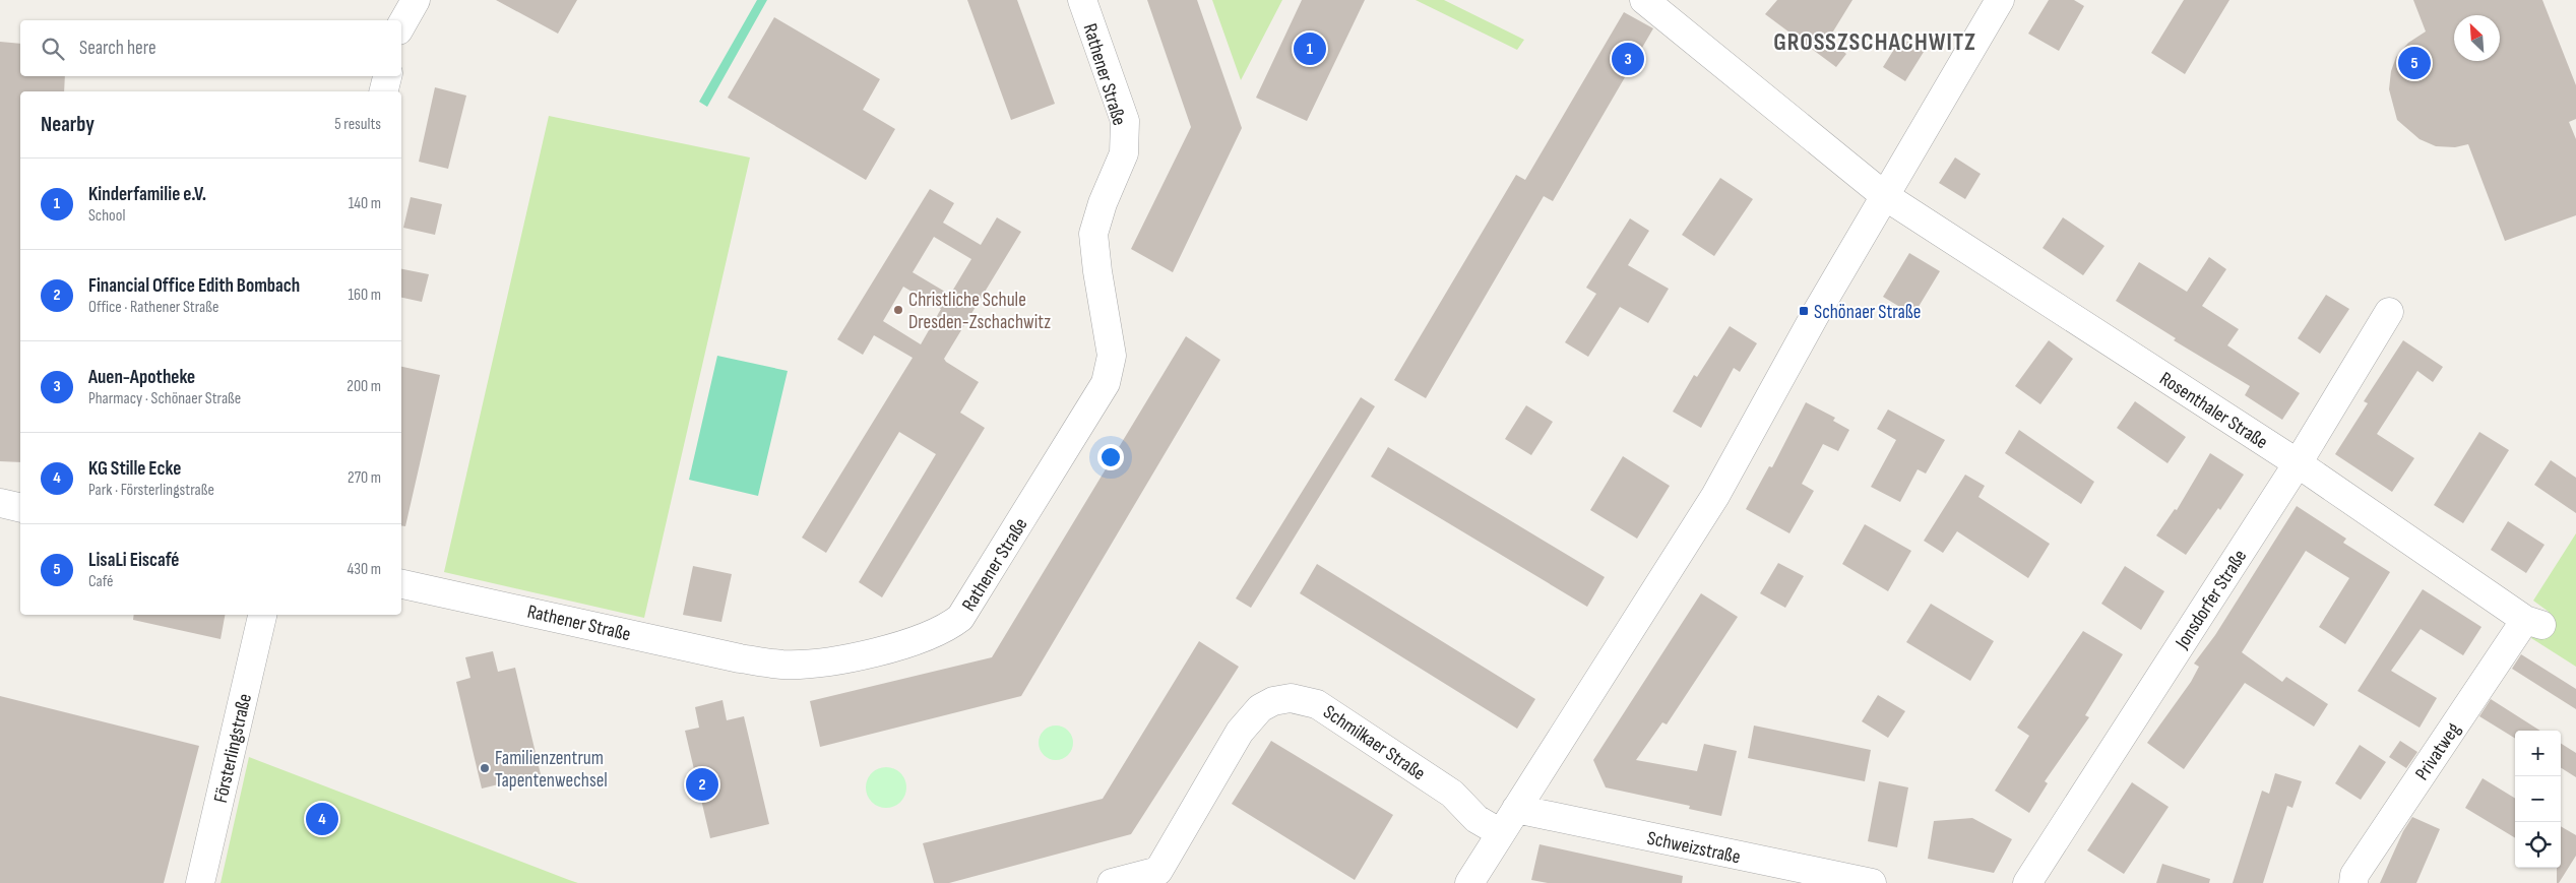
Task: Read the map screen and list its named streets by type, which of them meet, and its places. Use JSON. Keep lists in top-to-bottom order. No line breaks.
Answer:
{"streets":{"street":["Rathener Straße","Rosenthaler Straße","Jonsdorfer Straße","Schmilkaer Straße","Försterlingstraße","Privatweg","Schweizstraße"]},"crossings":[["Rosenthaler Straße","Jonsdorfer Straße"],["Rosenthaler Straße","Privatweg"]],"districts":["GROSSZSCHACHWITZ"],"places":{"other":["Christliche Schule Dresden-Zschachwitz","Familienzentrum Tapentenwechsel"],"transit":["Schönaer Straße"]},"north":"top left","page":{"search":"Search here","pins":["1","3","5","2","4"],"heading":["Nearby","5 results"],"list":[{"mark":"1","name":"Kinderfamilie e.V.","note":"School","value":"140 m"},{"mark":"2","name":"Financial Office Edith Bombach","note":"Office · Rathener Straße","value":"160 m"},{"mark":"3","name":"Auen-Apotheke","note":"Pharmacy · Schönaer Straße","value":"200 m"},{"mark":"4","name":"KG Stille Ecke","note":"Park · Försterlingstraße","value":"270 m"},{"mark":"5","name":"LisaLi Eiscafé","note":"Café","value":"430 m"}],"map_buttons":["+","−"]}}
